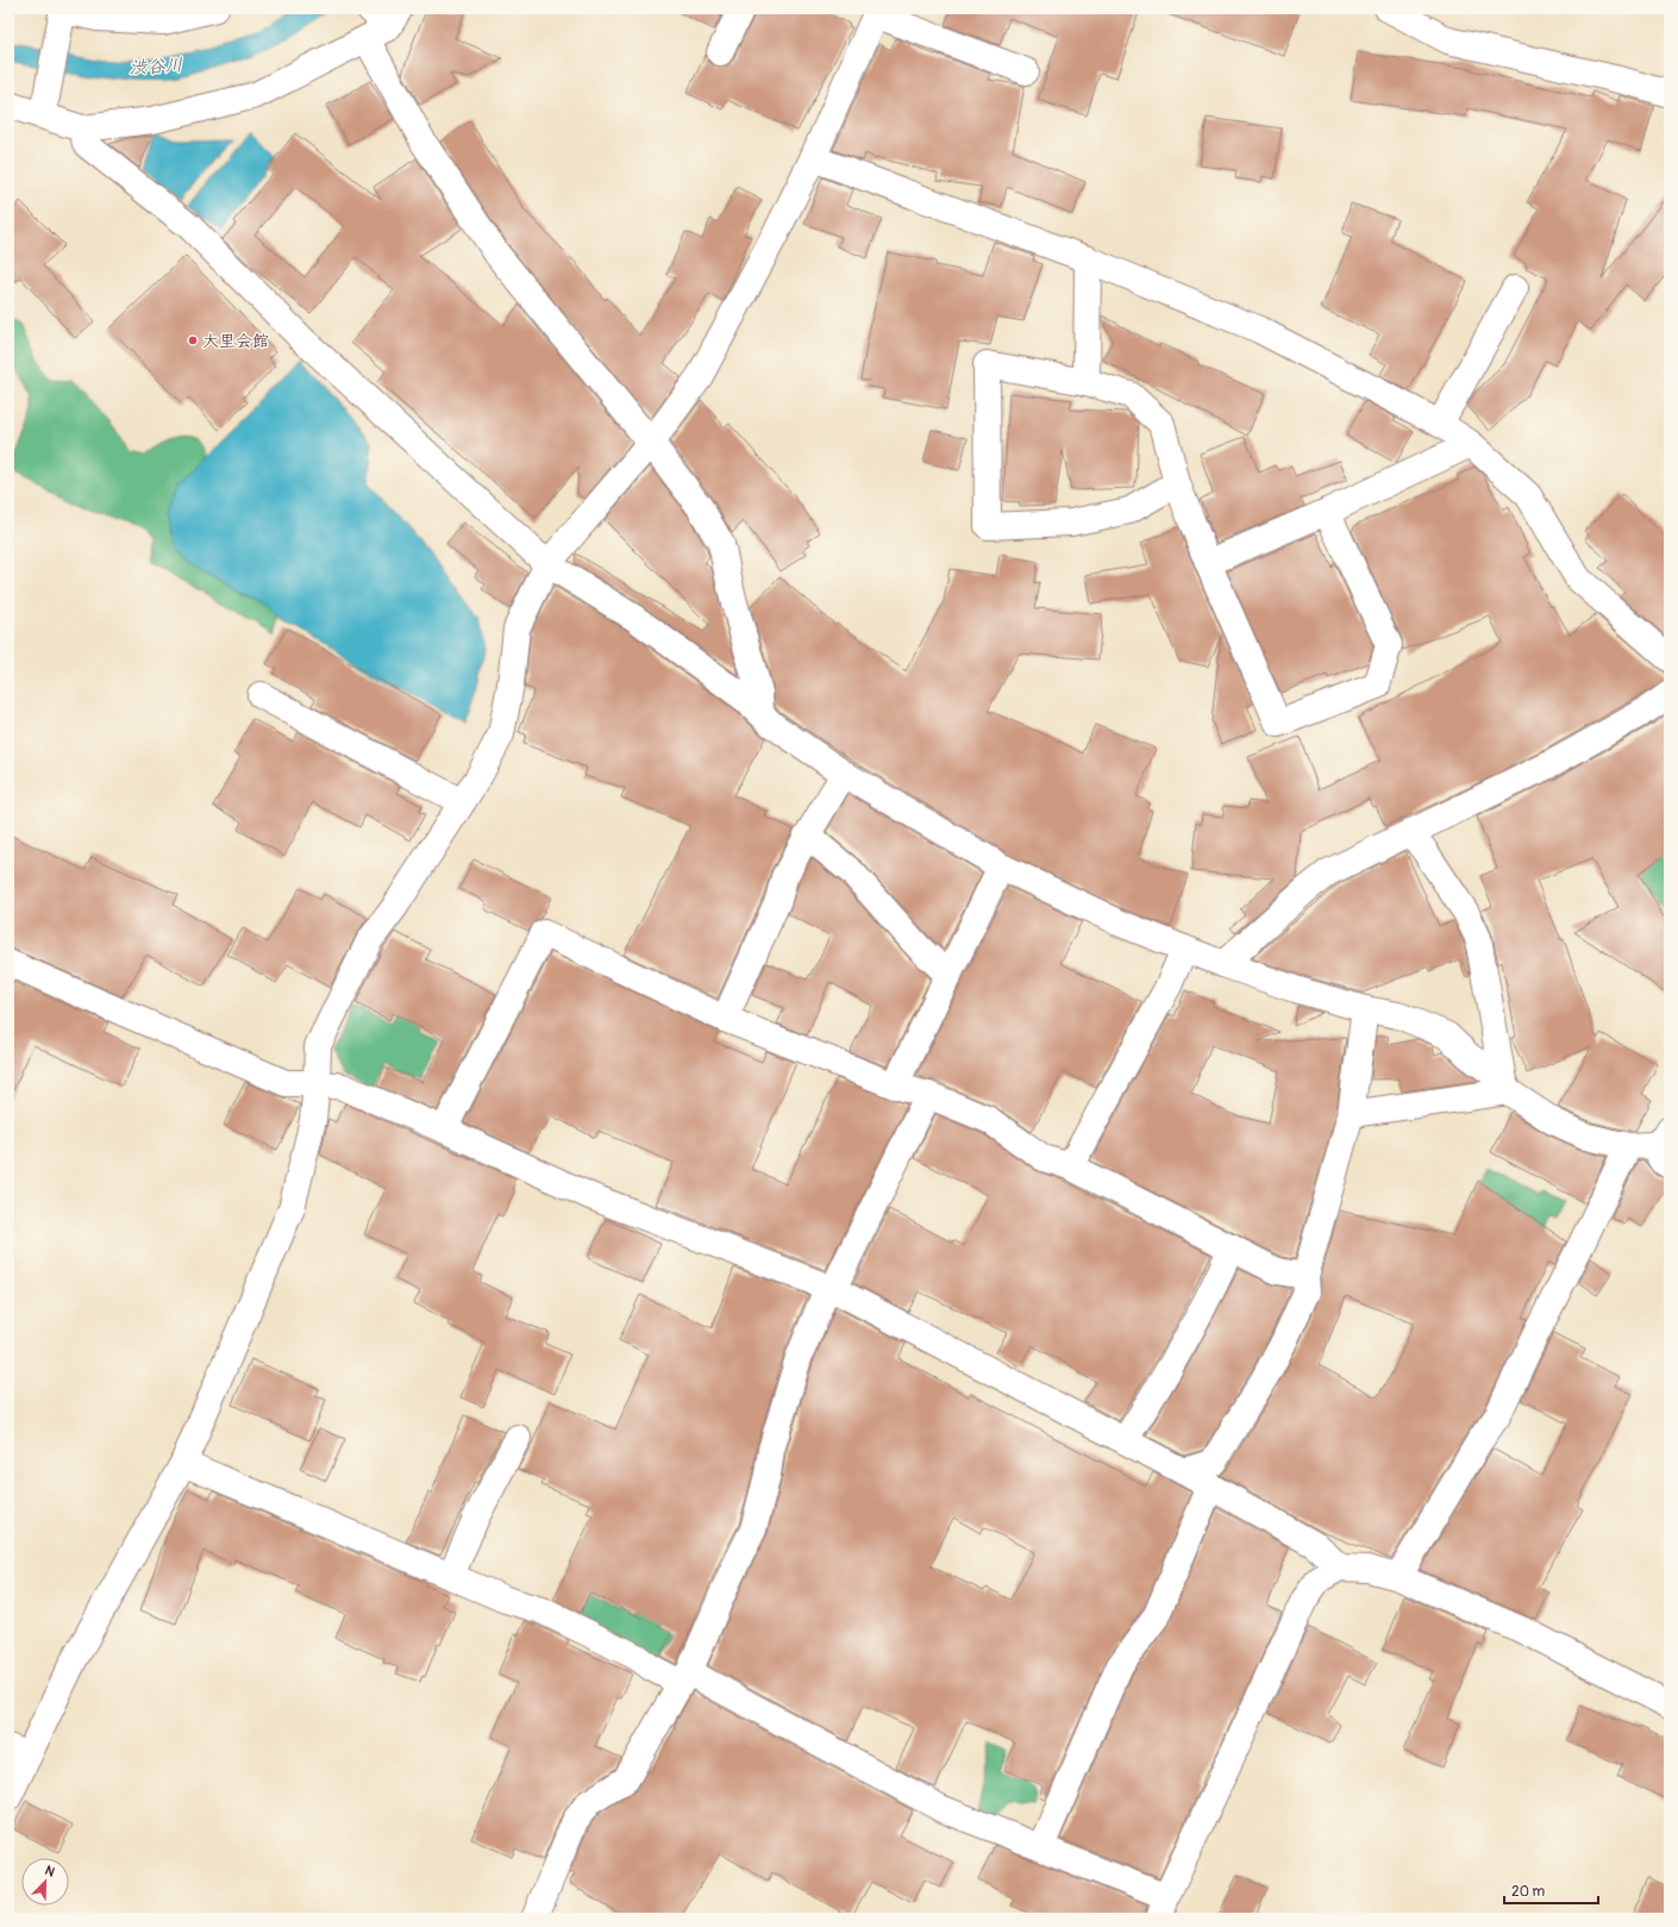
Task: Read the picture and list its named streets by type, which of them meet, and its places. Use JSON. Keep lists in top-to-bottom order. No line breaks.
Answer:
{"water":["渋谷川"],"places":["大里会館"],"scale_bar":"20 m","north":"top right"}
